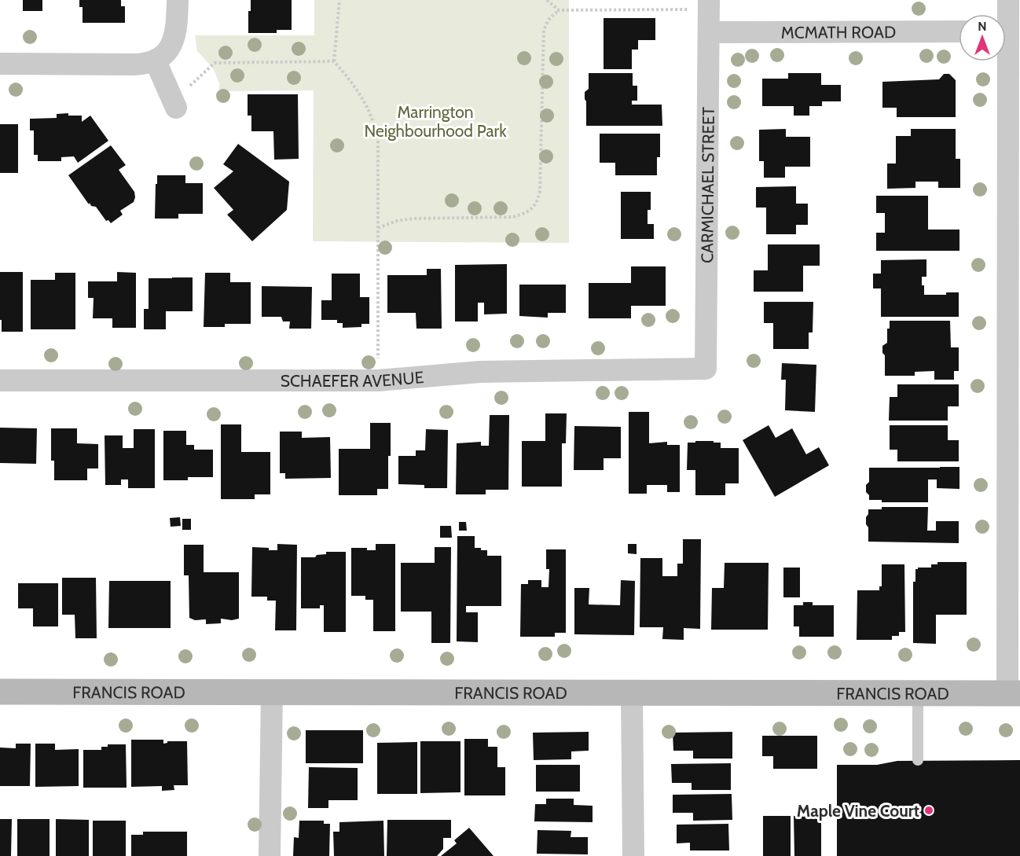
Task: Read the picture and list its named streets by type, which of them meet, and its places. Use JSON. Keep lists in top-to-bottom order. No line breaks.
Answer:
{"streets":{"street":["MCMATH ROAD","CARMICHAEL STREET","SCHAEFER AVENUE","FRANCIS ROAD"]},"crossings":[["MCMATH ROAD","CARMICHAEL STREET"],["CARMICHAEL STREET","SCHAEFER AVENUE"]],"parks":["Marrington Neighbourhood Park"],"places":["Maple Vine Court"],"north":"top"}
